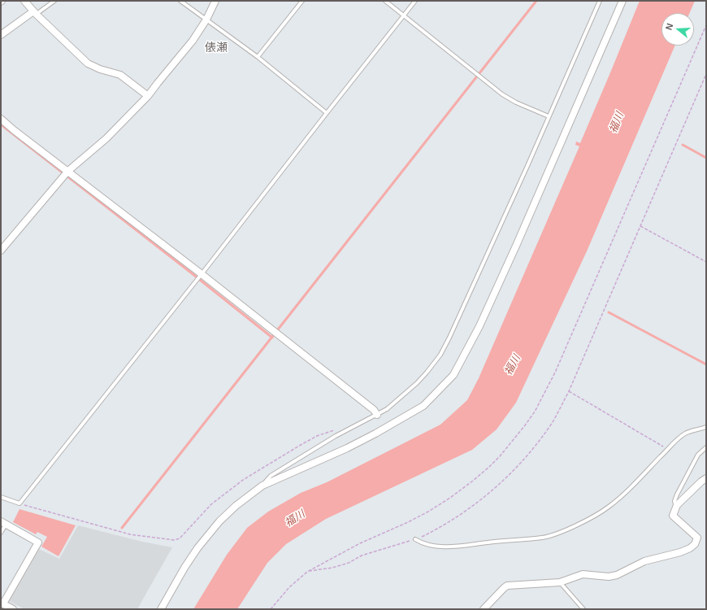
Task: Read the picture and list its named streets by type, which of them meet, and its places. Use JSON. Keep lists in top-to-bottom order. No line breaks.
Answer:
{"districts":["俵瀬"],"water":["福川"],"north":"left"}
